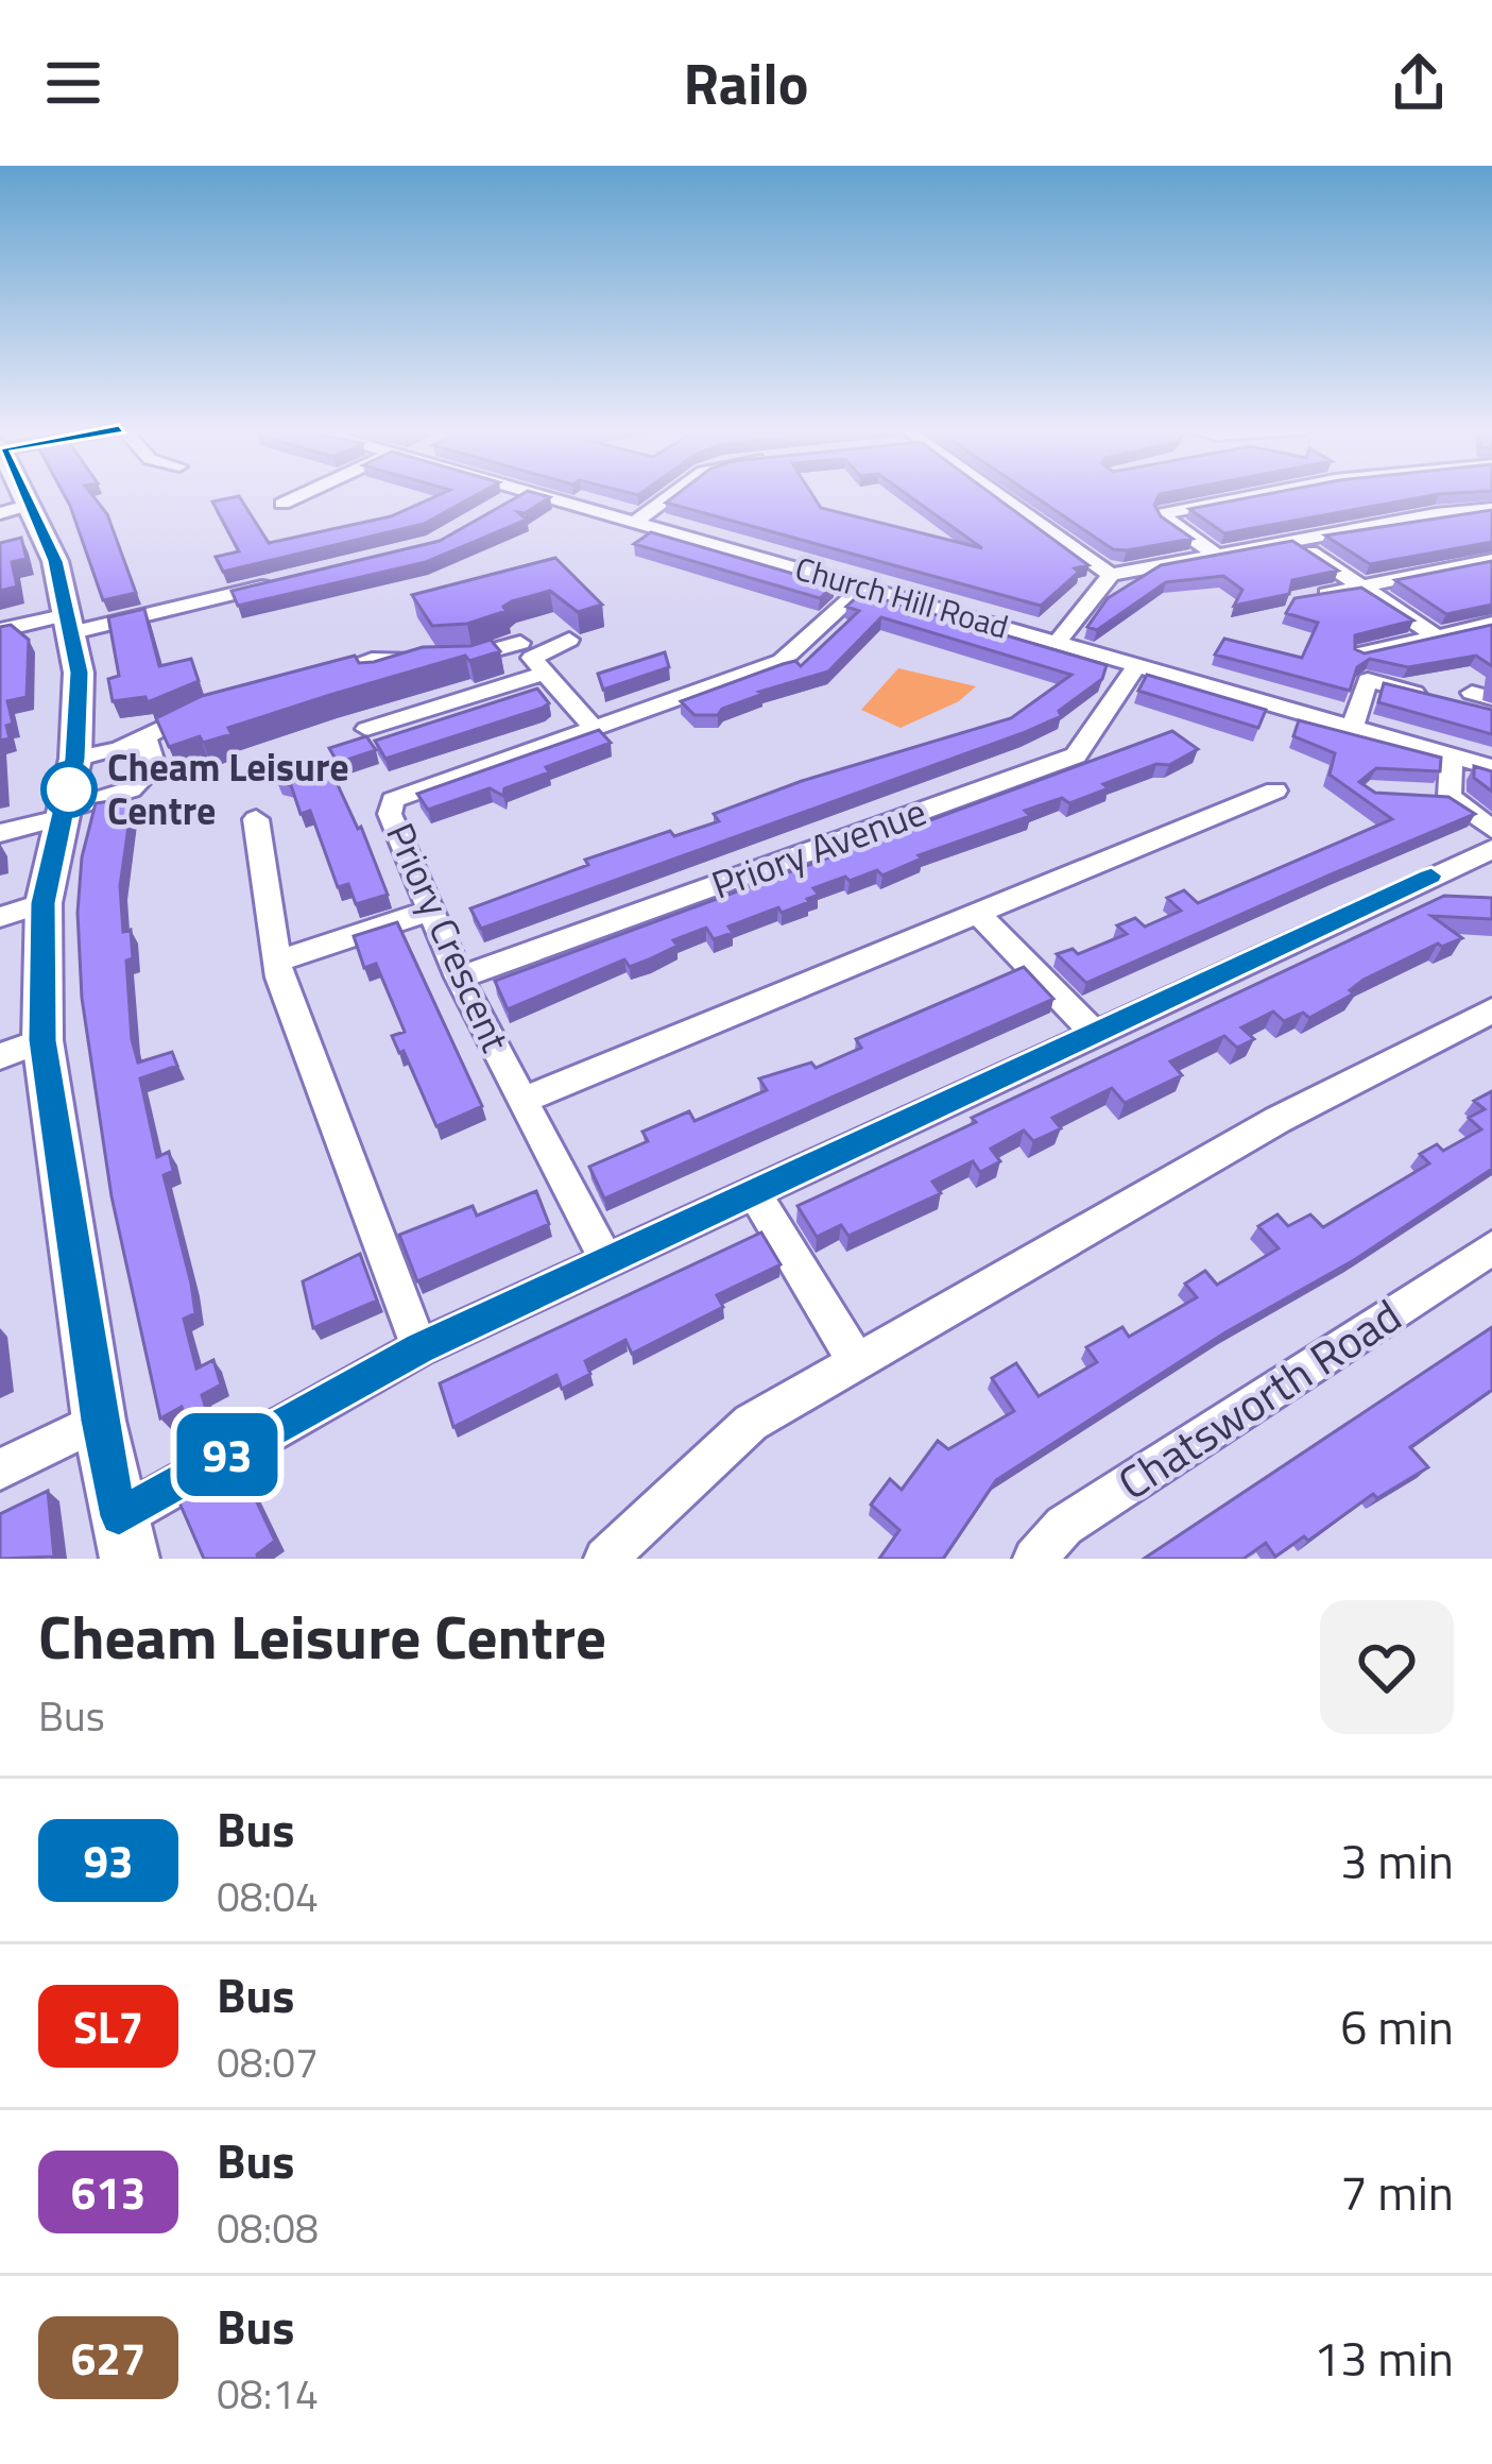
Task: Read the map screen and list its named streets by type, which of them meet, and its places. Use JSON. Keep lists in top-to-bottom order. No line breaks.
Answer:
{"streets":{"street":["Church Hill Road","Priory Avenue","Priory Crescent","Chatsworth Road"]},"crossings":[["Church Hill Road","Priory Avenue"],["Church Hill Road","Priory Crescent"],["Priory Avenue","Priory Crescent"]],"places":["Cheam Leisure Centre"],"lines":["bus line 93"],"page":{"header":"Railo","on_map":"93","heading":["Cheam Leisure Centre","Bus"],"list":[{"mark":"93","name":"Bus","note":"08:04","value":"3 min"},{"mark":"SL7","name":"Bus","note":"08:07","value":"6 min"},{"mark":"613","name":"Bus","note":"08:08","value":"7 min"},{"mark":"627","name":"Bus","note":"08:14","value":"13 min"}]}}
